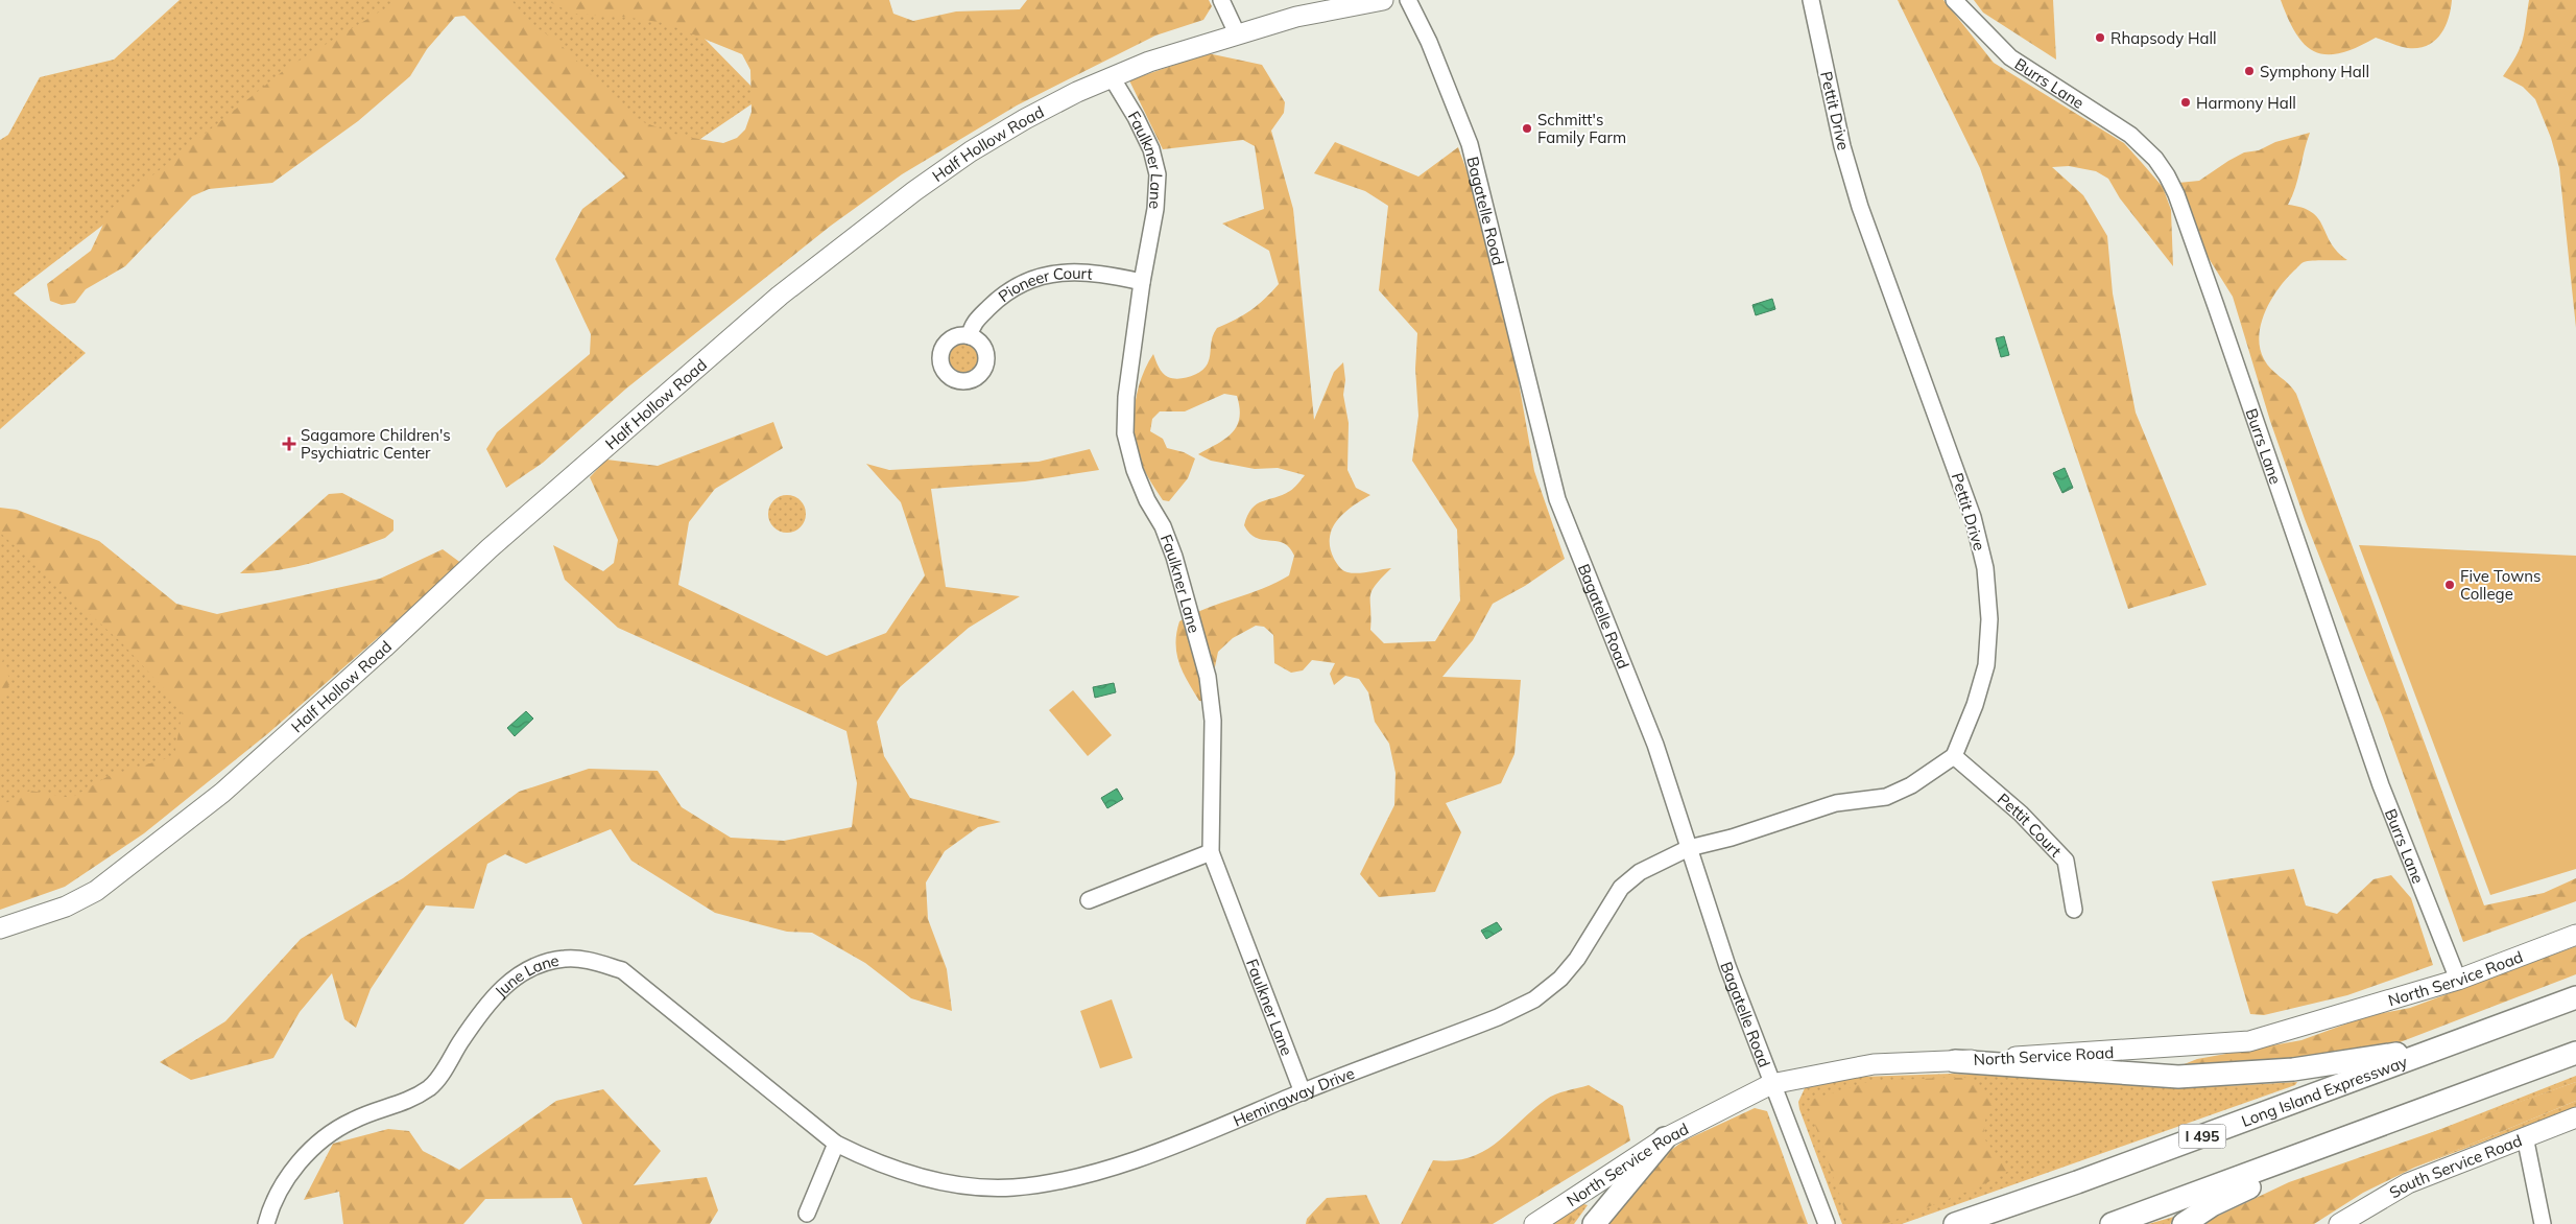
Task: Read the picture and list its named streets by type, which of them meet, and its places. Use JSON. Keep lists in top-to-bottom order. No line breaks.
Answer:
{"streets":{"highway":["Long Island Expressway","I 495"],"main road":["Half Hollow Road","North Service Road","South Service Road"],"street":["Burrs Lane","Pettit Drive","Faulkner Lane","Bagatelle Road","Pioneer Court","Pettit Court","June Lane","Hemingway Drive"]},"crossings":[["Burrs Lane","North Service Road"],["Pettit Drive","Pettit Court"],["Half Hollow Road","Faulkner Lane"],["Faulkner Lane","Pioneer Court"],["Faulkner Lane","Hemingway Drive"],["Bagatelle Road","North Service Road"],["Bagatelle Road","Hemingway Drive"],["June Lane","Hemingway Drive"]],"places":{"other":["Rhapsody Hall","Symphony Hall","Harmony Hall","Schmitt's Family Farm","Five Towns College"],"health":["Sagamore Children's Psychiatric Center"]}}
